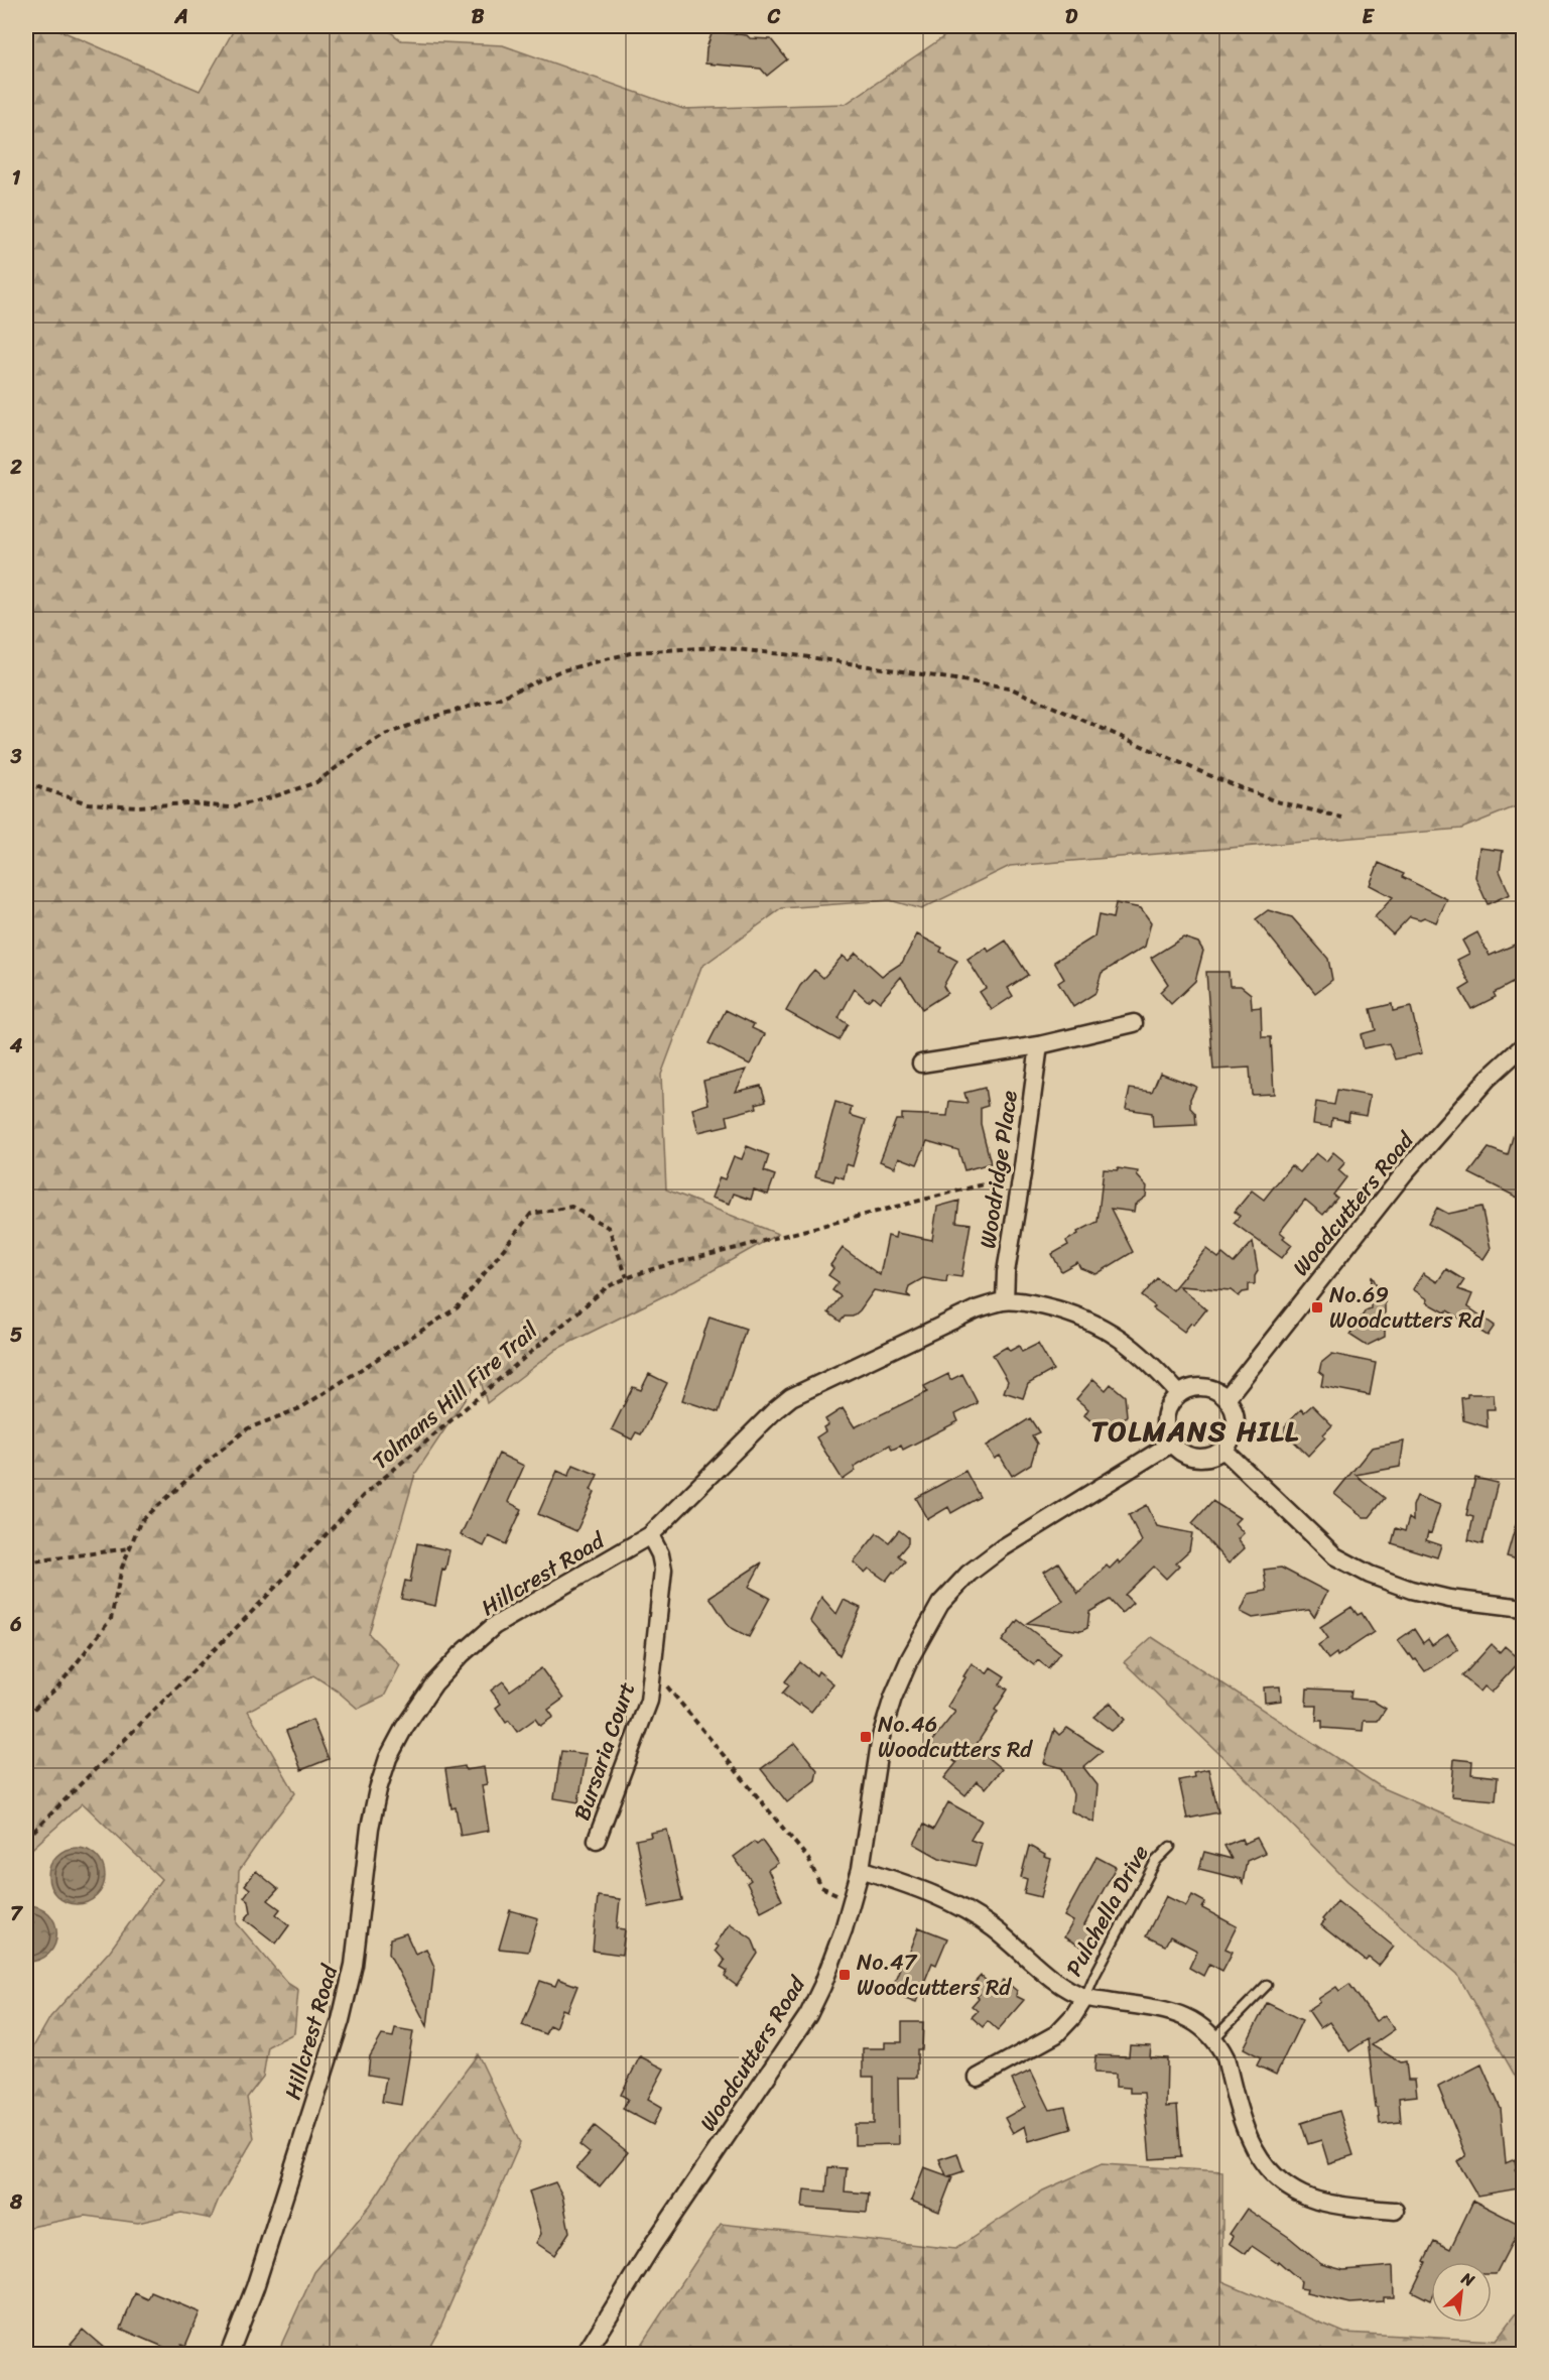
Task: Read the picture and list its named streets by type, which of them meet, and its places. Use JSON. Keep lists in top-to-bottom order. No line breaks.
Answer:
{"streets":{"street":["Woodridge Place","Woodcutters Road","Hillcrest Road","Bursaria Court","Pulchella Drive"],"path":["Tolmans Hill Fire Trail"]},"crossings":[["Woodridge Place","Tolmans Hill Fire Trail"],["Woodridge Place","Hillcrest Road"],["Woodcutters Road","Hillcrest Road"],["Woodcutters Road","Pulchella Drive"],["Hillcrest Road","Bursaria Court"]],"districts":["TOLMANS HILL"],"places":{"transit":["No.69 Woodcutters Rd","No.46 Woodcutters Rd","No.47 Woodcutters Rd"]},"north":"top right","grid":{"columns":["A","B","C","D","E"],"rows":["1","2","3","4","5","6","7","8"]}}
